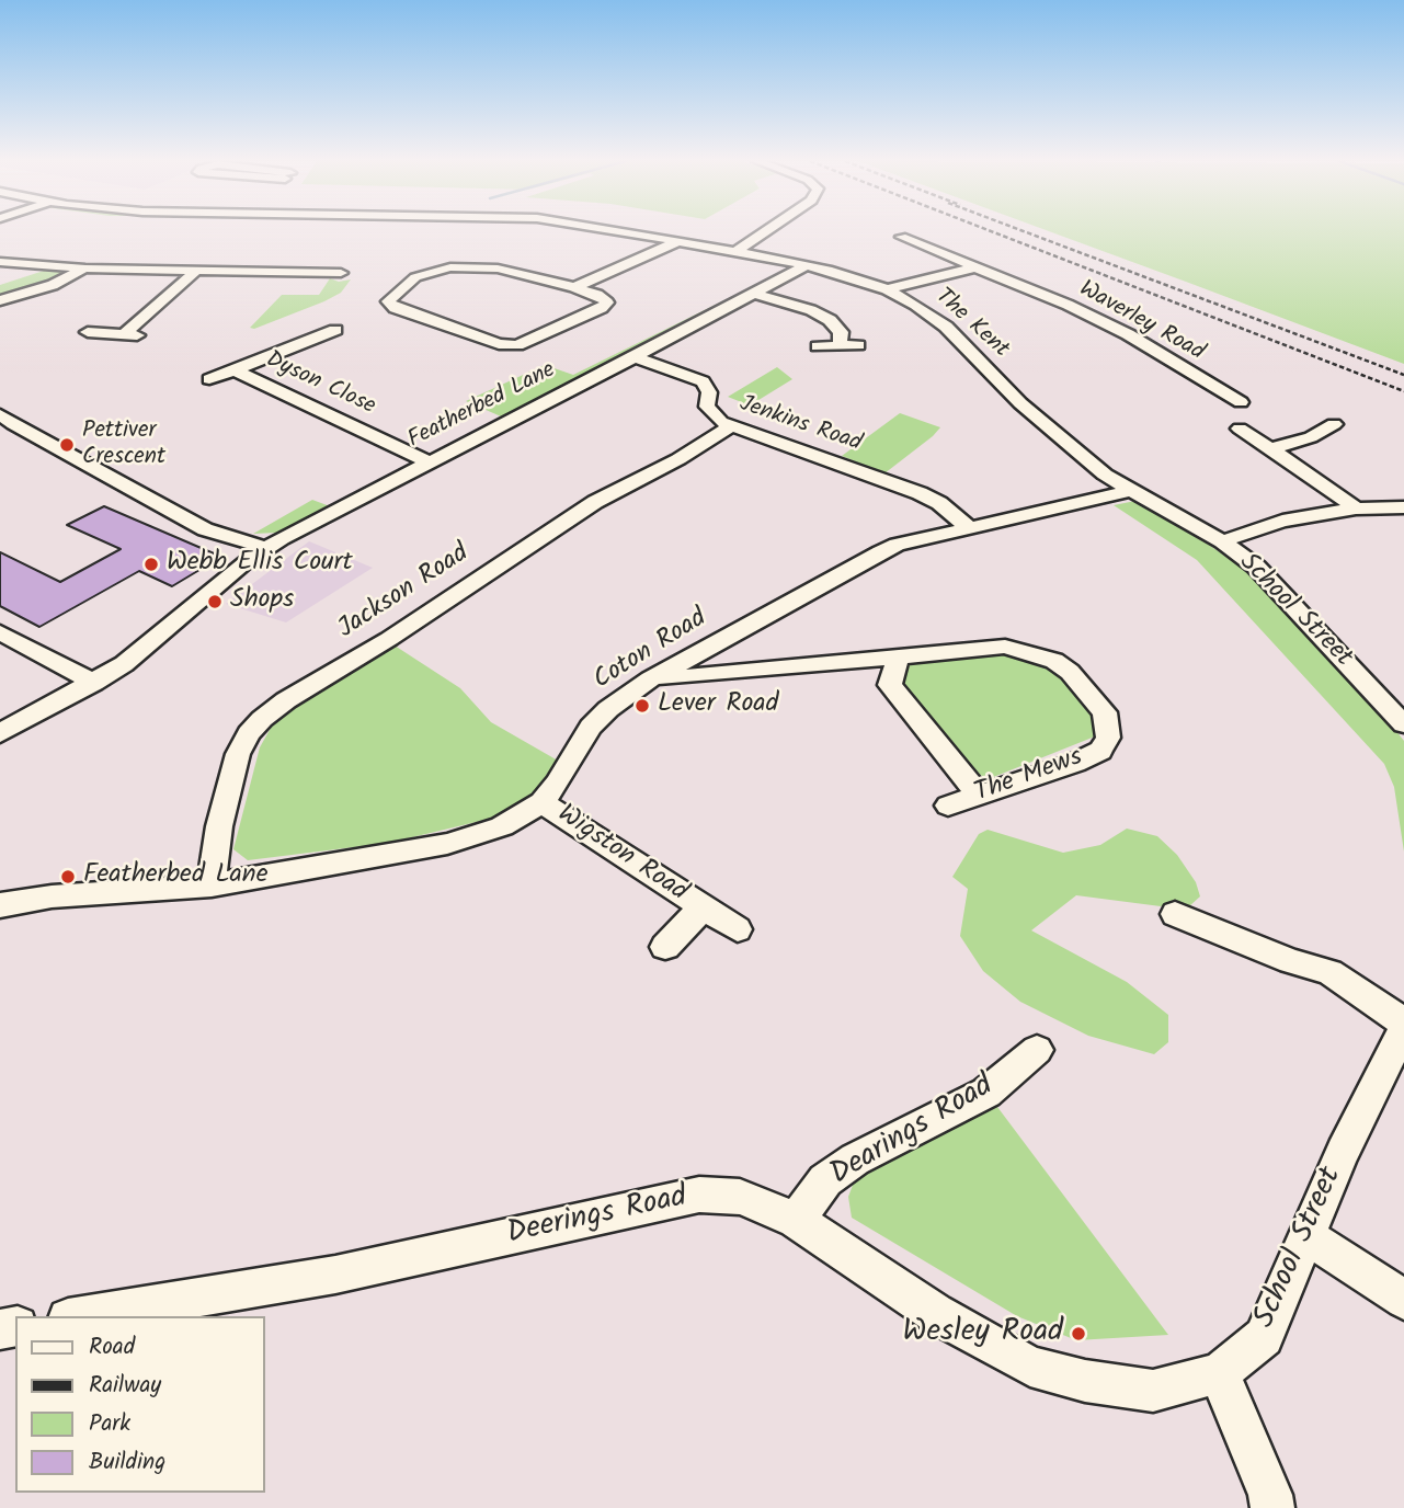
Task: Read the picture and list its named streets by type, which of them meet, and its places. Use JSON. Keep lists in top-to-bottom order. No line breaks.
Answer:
{"streets":{"street":["Waverley Road","The Kent","Dyson Close","Featherbed Lane","Jenkins Road","Jackson Road","School Street","Coton Road","The Mews","Wigston Road","Dearings Road","Deerings Road"]},"crossings":[["The Kent","Featherbed Lane"],["The Kent","School Street"],["The Kent","Coton Road"],["Dyson Close","Featherbed Lane"],["Featherbed Lane","Jenkins Road"],["Jenkins Road","Jackson Road"],["Jenkins Road","Coton Road"],["Jackson Road","Coton Road"],["School Street","Coton Road"],["School Street","Deerings Road"],["Coton Road","Wigston Road"],["Dearings Road","Deerings Road"]],"places":["Pettiver Crescent","Webb Ellis Court","Shops","Lever Road","Featherbed Lane","Wesley Road"],"legend":["Road","Railway","Park","Building"]}
